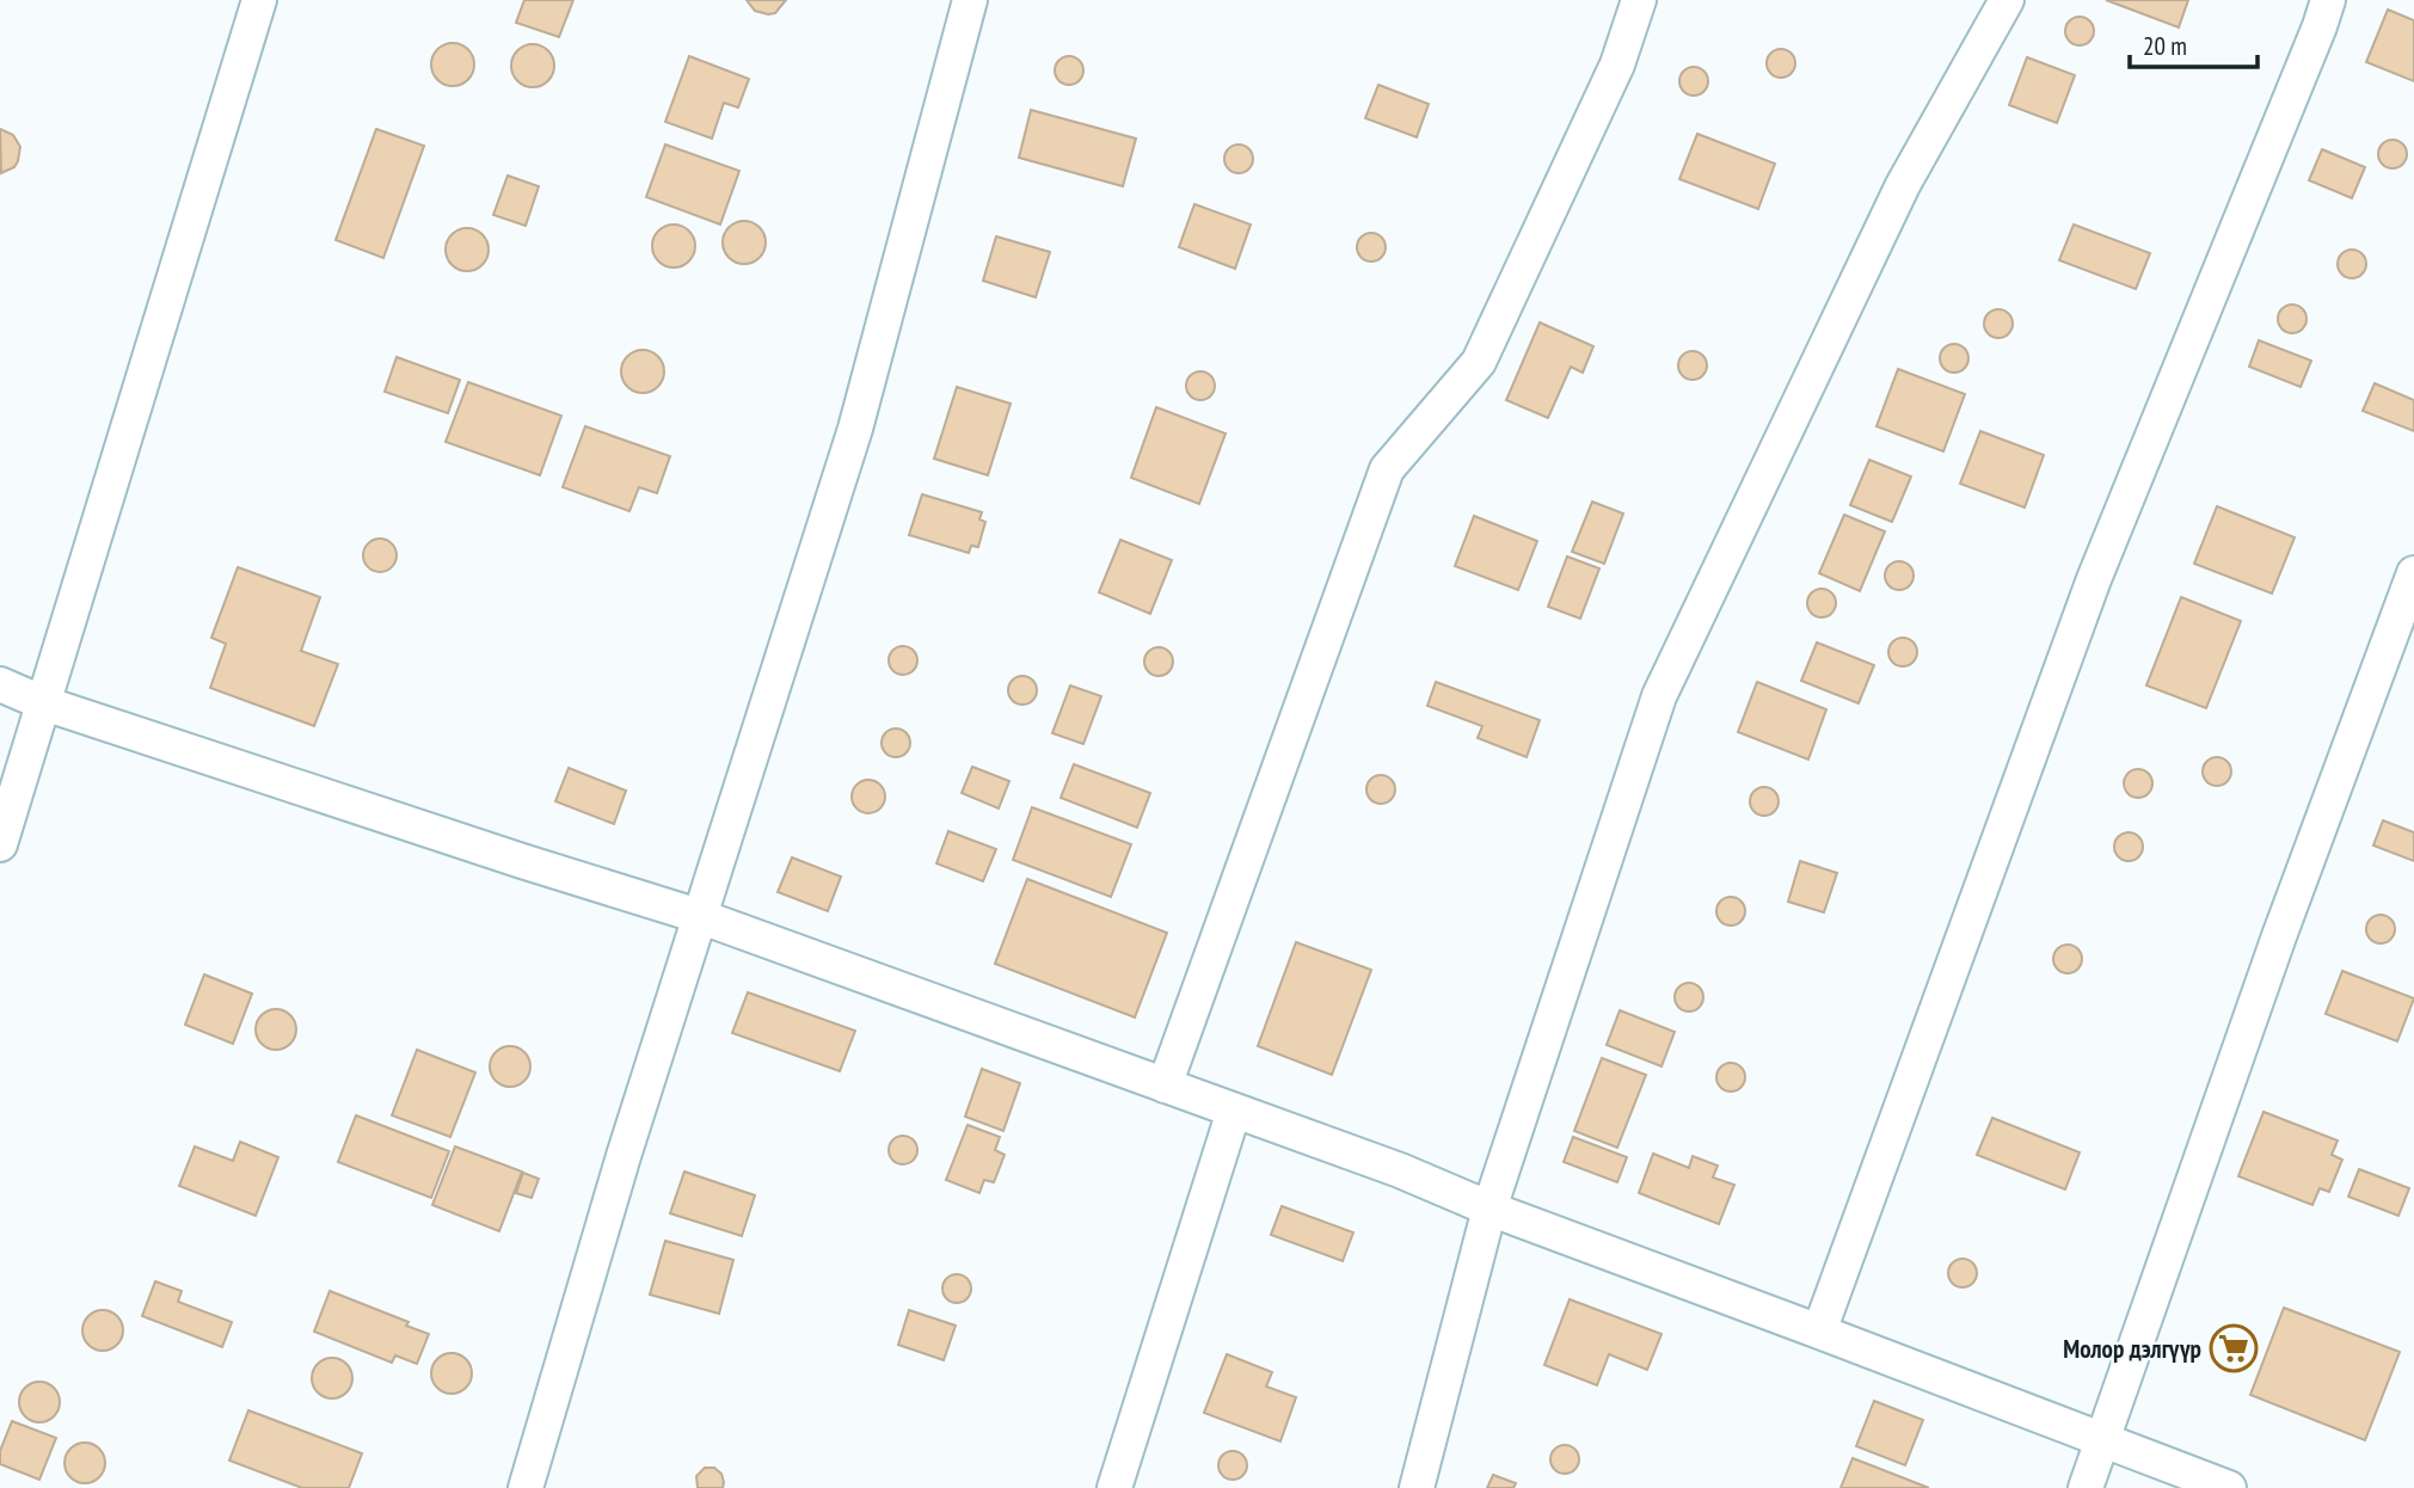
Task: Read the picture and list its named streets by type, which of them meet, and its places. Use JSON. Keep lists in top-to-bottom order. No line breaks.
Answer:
{"places":{"supermarket":["Молор дэлгүүр"]},"scale_bar":"20 m"}
